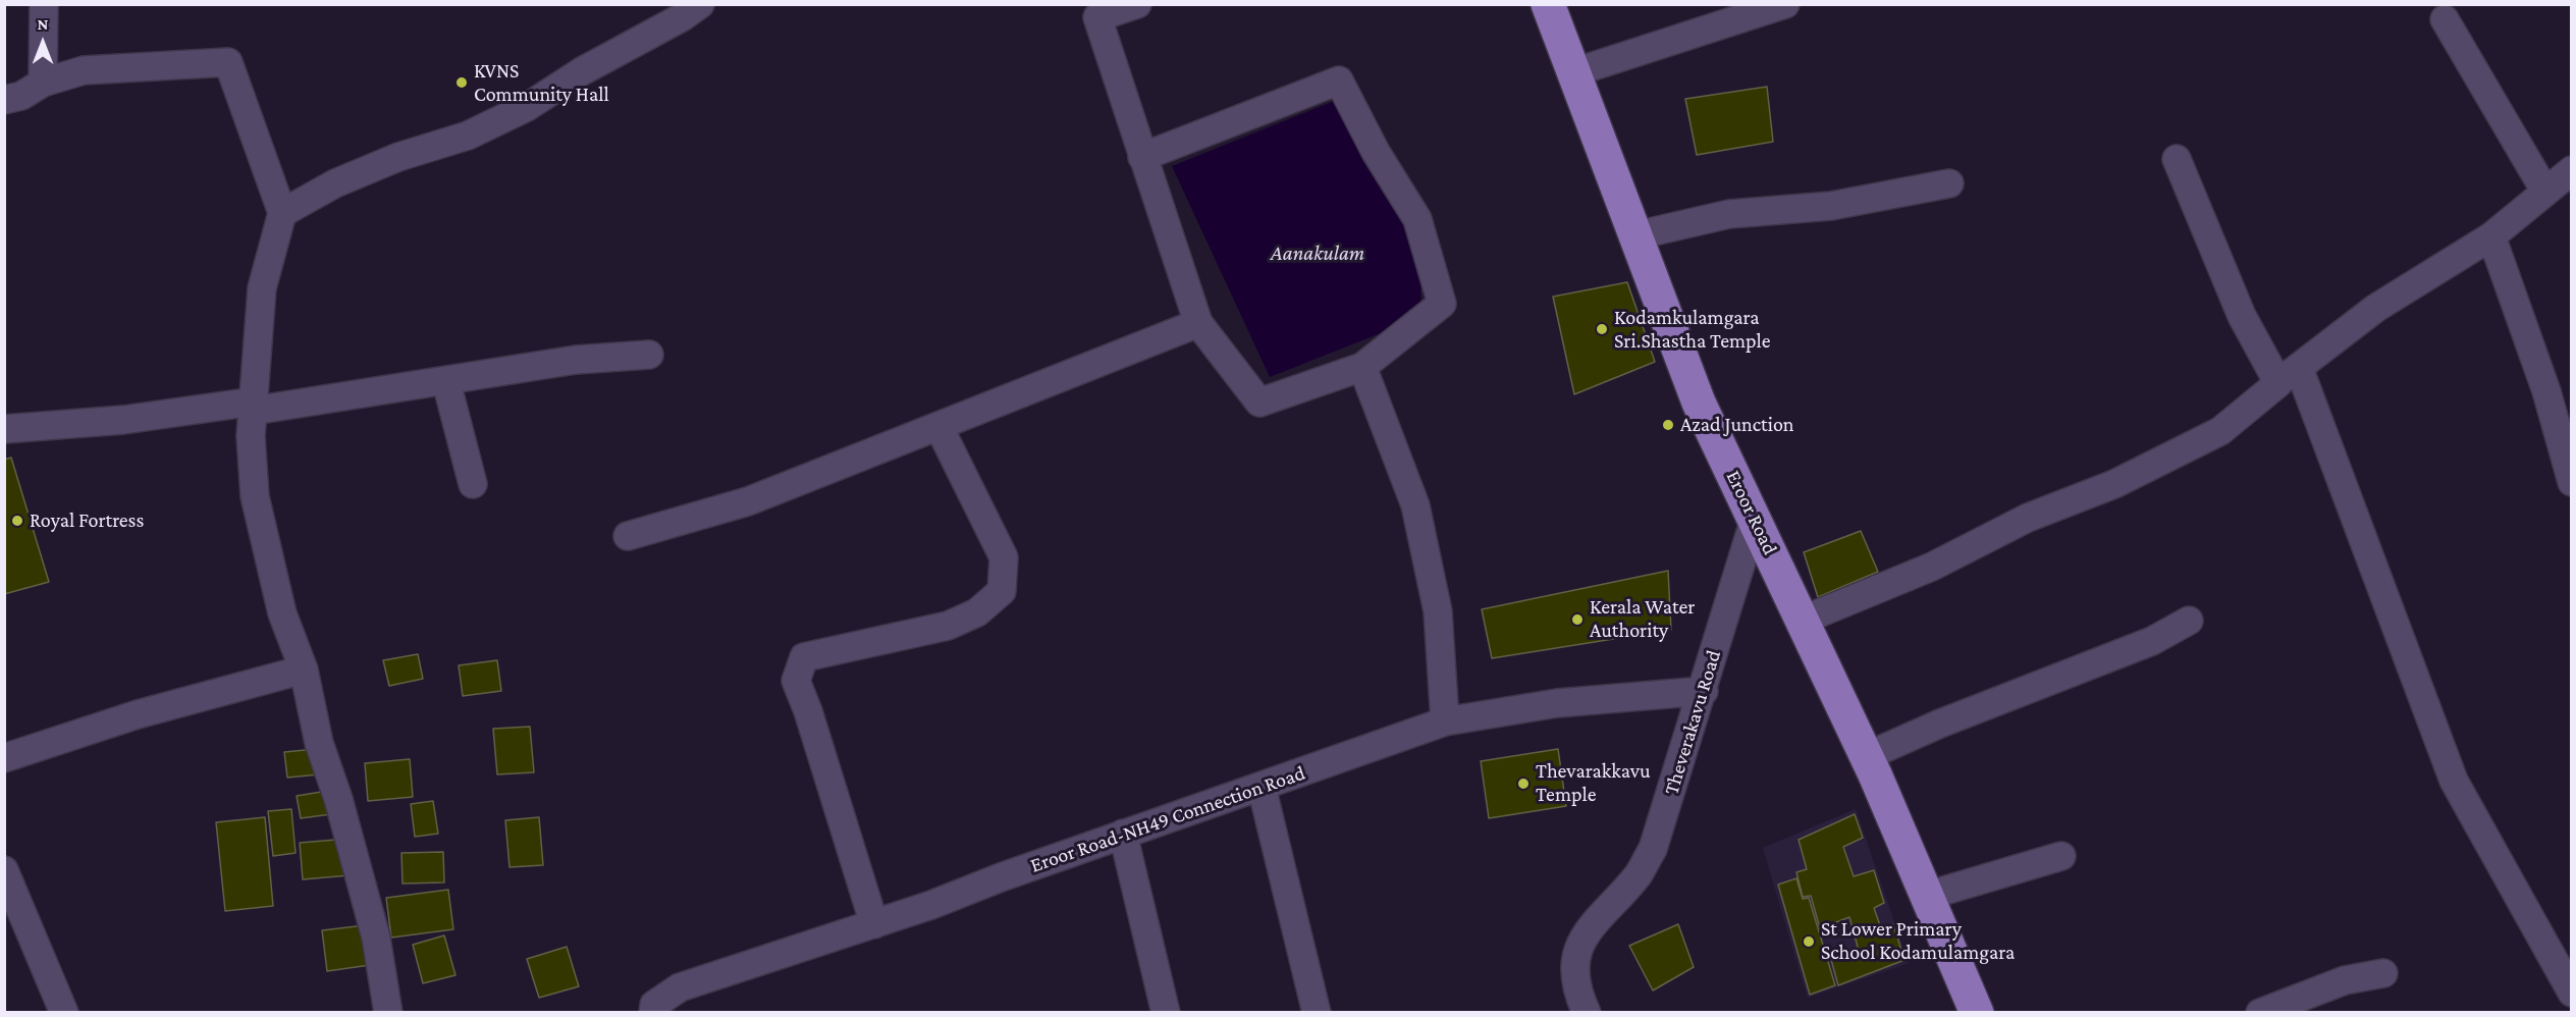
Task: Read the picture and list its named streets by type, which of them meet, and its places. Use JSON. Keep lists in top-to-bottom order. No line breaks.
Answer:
{"streets":{"main road":["Eroor Road"],"street":["Theverakavu Road","Eroor Road-NH49 Connection Road"]},"crossings":[["Eroor Road","Theverakavu Road"],["Theverakavu Road","Eroor Road-NH49 Connection Road"]],"water":["Aanakulam"],"places":["KVNS Community Hall","Kodamkulamgara Sri.Shastha Temple","Azad Junction","Royal Fortress","Kerala Water Authority","Thevarakkavu Temple","St Lower Primary School Kodamulamgara"],"north":"top"}
